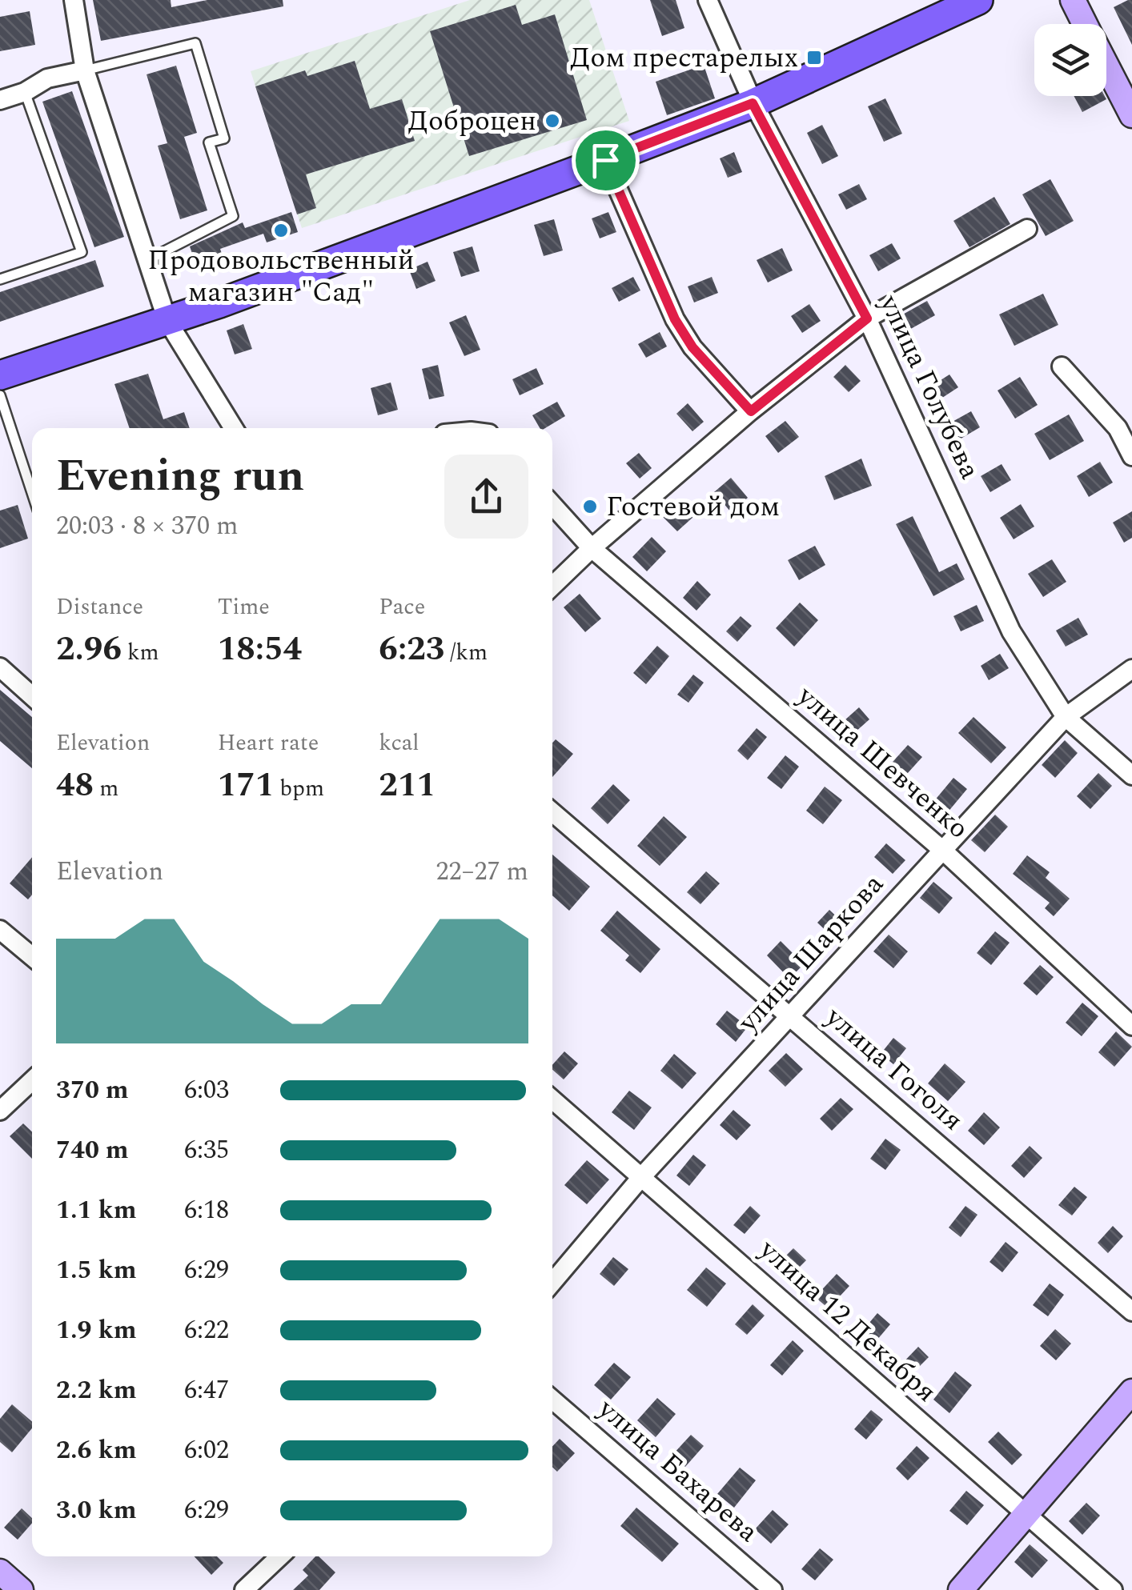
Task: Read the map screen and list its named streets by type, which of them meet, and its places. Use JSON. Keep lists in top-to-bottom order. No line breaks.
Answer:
{"streets":{"street":["улица Голубева","улица Шевченко","улица Шаркова","улица Гоголя","улица 12 Декабря","улица Бахарева"]},"crossings":[["улица Голубева","улица Шаркова"],["улица Шевченко","улица Шаркова"],["улица Шаркова","улица Гоголя"],["улица Шаркова","улица 12 Декабря"]],"places":{"transit":["Дом престарелых"],"other":["Доброцен","Продовольственный магазин \"Сад\"","Гостевой дом"]},"page":{"heading":["Evening run","20:03 · 8 × 370 m"],"stats":[["Distance","2.96 km"],["Time","18:54"],["Pace","6:23 /km"],["Elevation","48 m"],["Heart rate","171 bpm"],["kcal","211"]],"chart":["Elevation","22–27 m"],"list":[{"name":"370 m","note":"6:03"},{"name":"740 m","note":"6:35"},{"name":"1.1 km","note":"6:18"},{"name":"1.5 km","note":"6:29"},{"name":"1.9 km","note":"6:22"},{"name":"2.2 km","note":"6:47"},{"name":"2.6 km","note":"6:02"},{"name":"3.0 km","note":"6:29"}]}}
